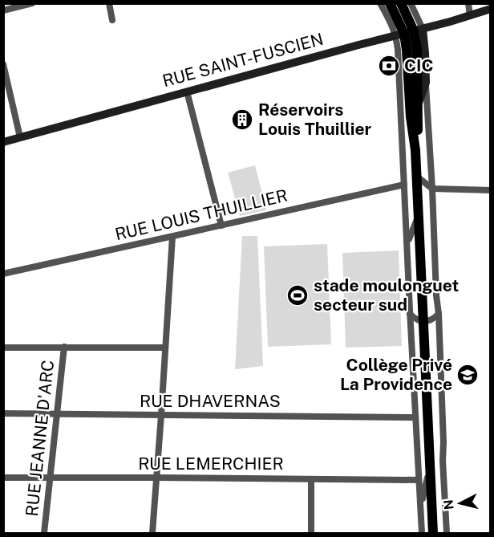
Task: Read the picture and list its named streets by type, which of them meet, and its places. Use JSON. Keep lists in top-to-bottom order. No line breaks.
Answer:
{"streets":{"main road":["RUE SAINT-FUSCIEN"],"street":["RUE LOUIS THUILLIER","RUE DHAVERNAS","RUE JEANNE D'ARC","RUE LEMERCHIER"]},"crossings":[["RUE DHAVERNAS","RUE JEANNE D'ARC"],["RUE JEANNE D'ARC","RUE LEMERCHIER"]],"places":{"bank":["CIC"],"building":["Réservoirs Louis Thuillier"],"sports":["stade moulonguet secteur sud"],"school or university":["Collège Privé La Providence"]},"north":"left"}
